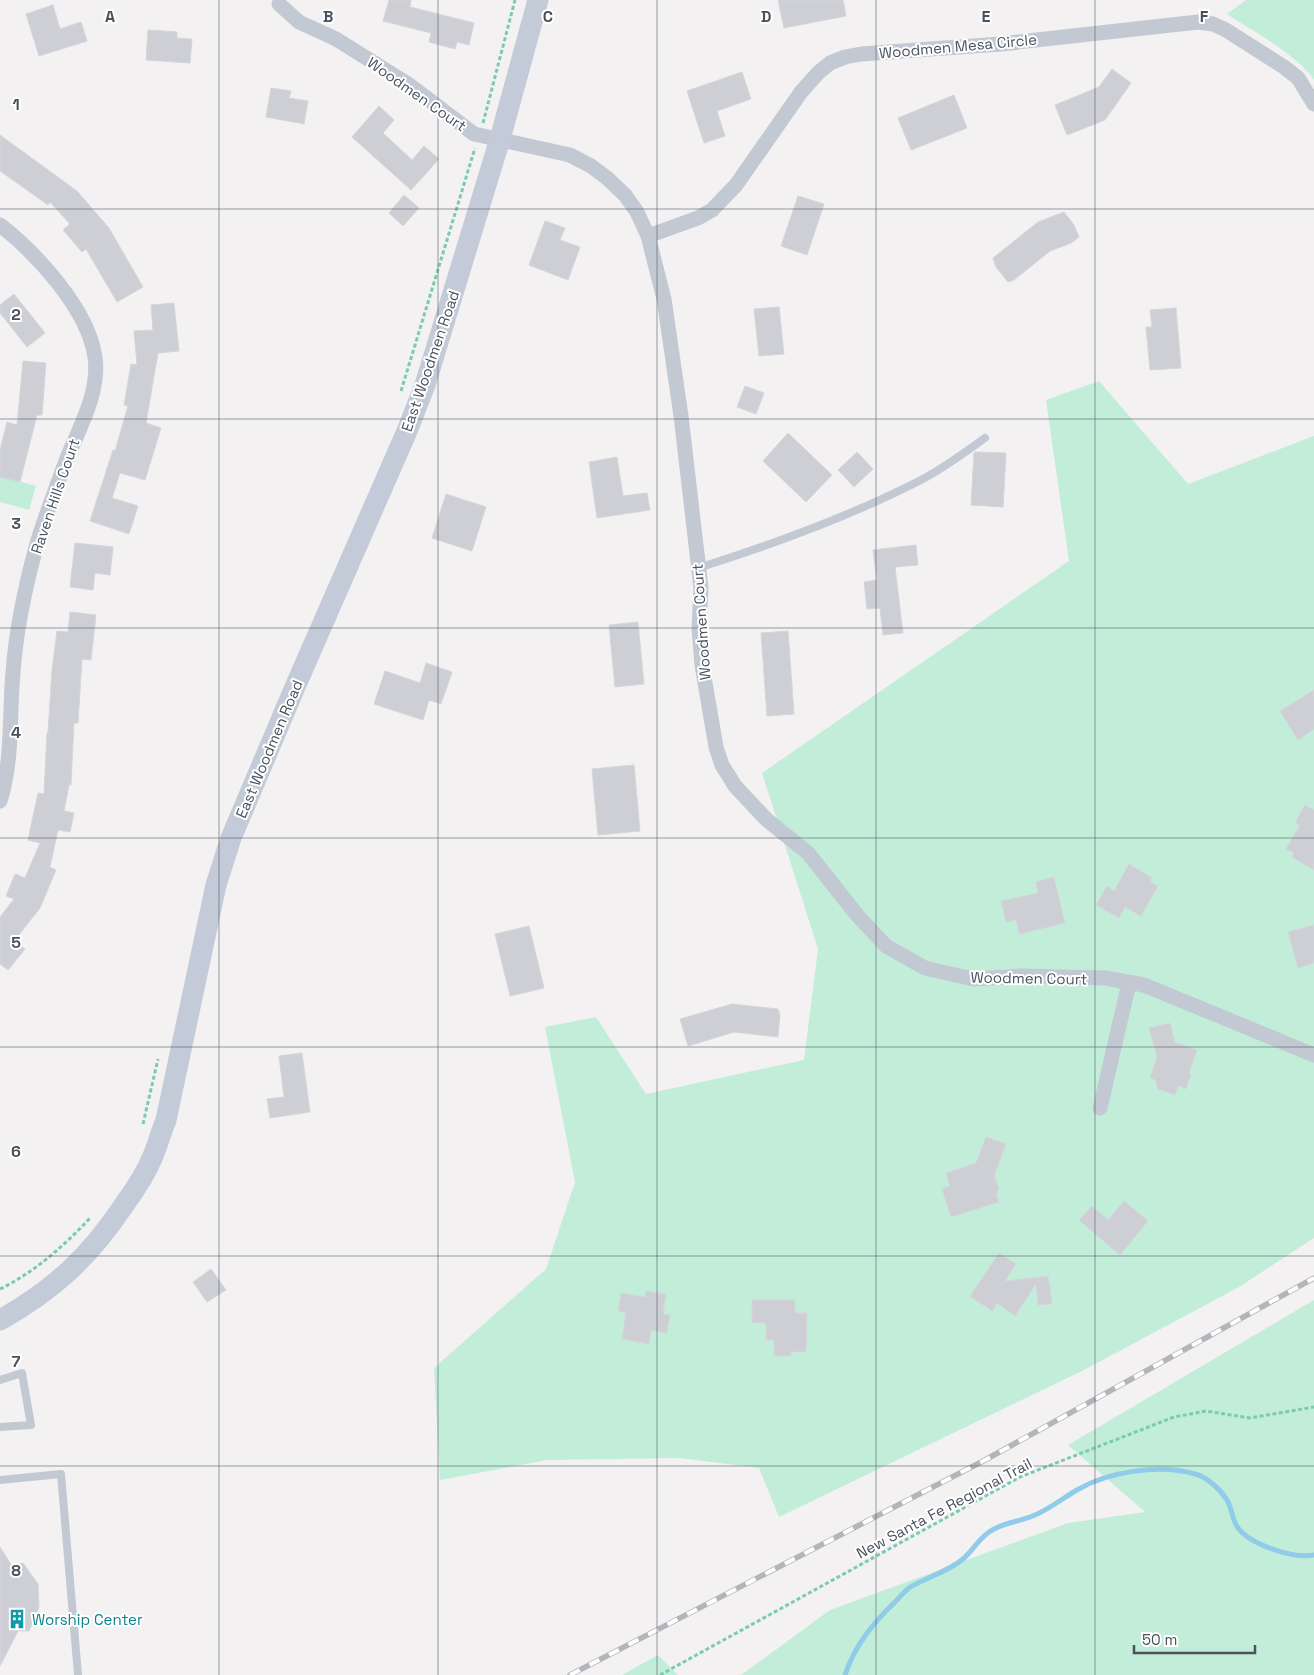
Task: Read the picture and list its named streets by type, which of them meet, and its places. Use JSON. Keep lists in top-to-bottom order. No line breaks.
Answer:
{"streets":{"main road":["East Woodmen Road"],"street":["Woodmen Mesa Circle","Woodmen Court","Raven Hills Court"],"path":["New Santa Fe Regional Trail"]},"crossings":[["Woodmen Mesa Circle","Woodmen Court"],["Woodmen Court","East Woodmen Road"]],"places":{"building":["Worship Center"]},"scale_bar":"50 m","grid":{"columns":["A","B","C","D","E","F"],"rows":["1","2","3","4","5","6","7","8"]}}
